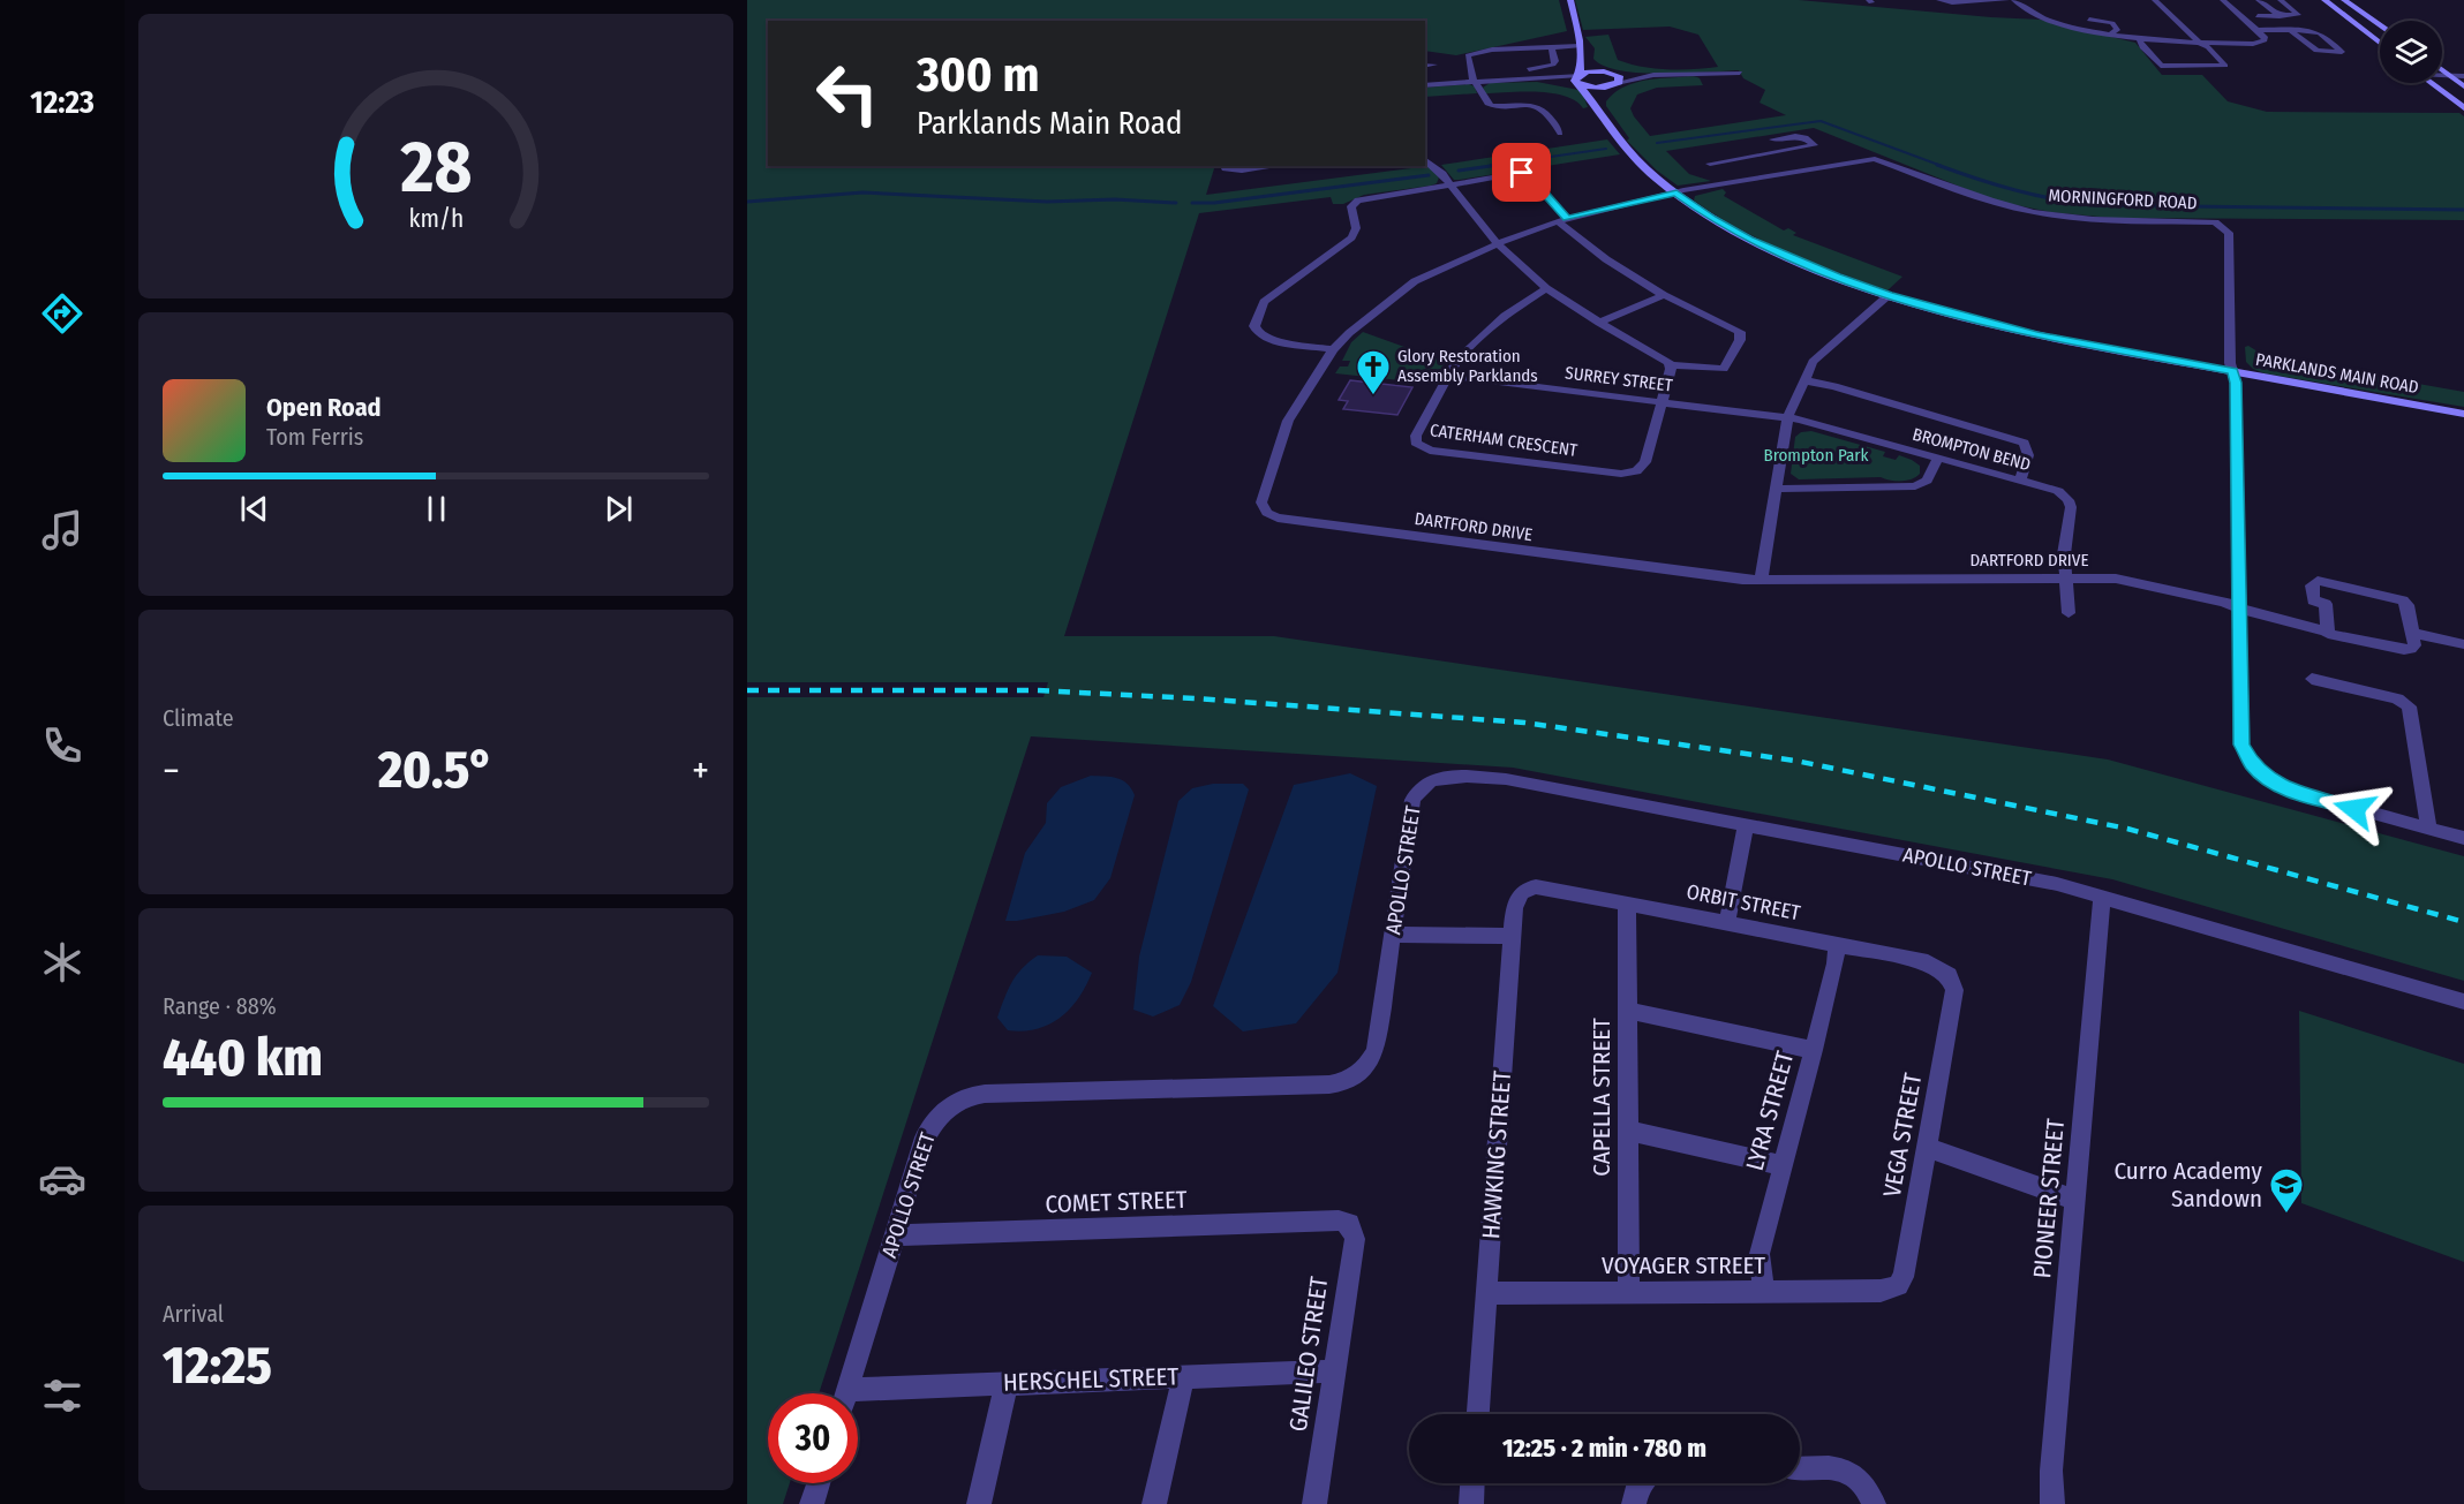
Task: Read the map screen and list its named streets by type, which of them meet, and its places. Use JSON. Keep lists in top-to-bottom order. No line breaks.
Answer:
{"streets":{"street":["MORNINGFORD ROAD","PARKLANDS MAIN ROAD","SURREY STREET","CATERHAM CRESCENT","BROMPTON BEND","DARTFORD DRIVE","APOLLO STREET","ORBIT STREET","CAPELLA STREET","LYRA STREET","VEGA STREET","HAWKING STREET","PIONEER STREET","COMET STREET","VOYAGER STREET","GALILEO STREET","HERSCHEL STREET"]},"crossings":[["MORNINGFORD ROAD","PARKLANDS MAIN ROAD"],["MORNINGFORD ROAD","DARTFORD DRIVE"],["PARKLANDS MAIN ROAD","DARTFORD DRIVE"],["SURREY STREET","CATERHAM CRESCENT"],["SURREY STREET","BROMPTON BEND"],["BROMPTON BEND","DARTFORD DRIVE"],["APOLLO STREET","PIONEER STREET"],["APOLLO STREET","COMET STREET"],["ORBIT STREET","CAPELLA STREET"],["ORBIT STREET","LYRA STREET"],["ORBIT STREET","VEGA STREET"],["ORBIT STREET","HAWKING STREET"],["CAPELLA STREET","VOYAGER STREET"],["LYRA STREET","VOYAGER STREET"],["VEGA STREET","VOYAGER STREET"],["HAWKING STREET","VOYAGER STREET"],["COMET STREET","GALILEO STREET"],["GALILEO STREET","HERSCHEL STREET"]],"parks":["Brompton Park"],"places":{"church":["Glory Restoration Assembly Parklands"],"school or university":["Curro Academy Sandown"]},"page":{"tabs":"12:23","turn":["300 m","Parklands Main Road"],"song":["Open Road","Tom Ferris"],"tile":["Climate",["Range · 88%","440 km"],["Arrival","12:25"]],"heat":["−","20.5°","+"],"limit":"30","trip":"12:25 · 2 min · 780 m","gauge":["28","km/h"]}}
